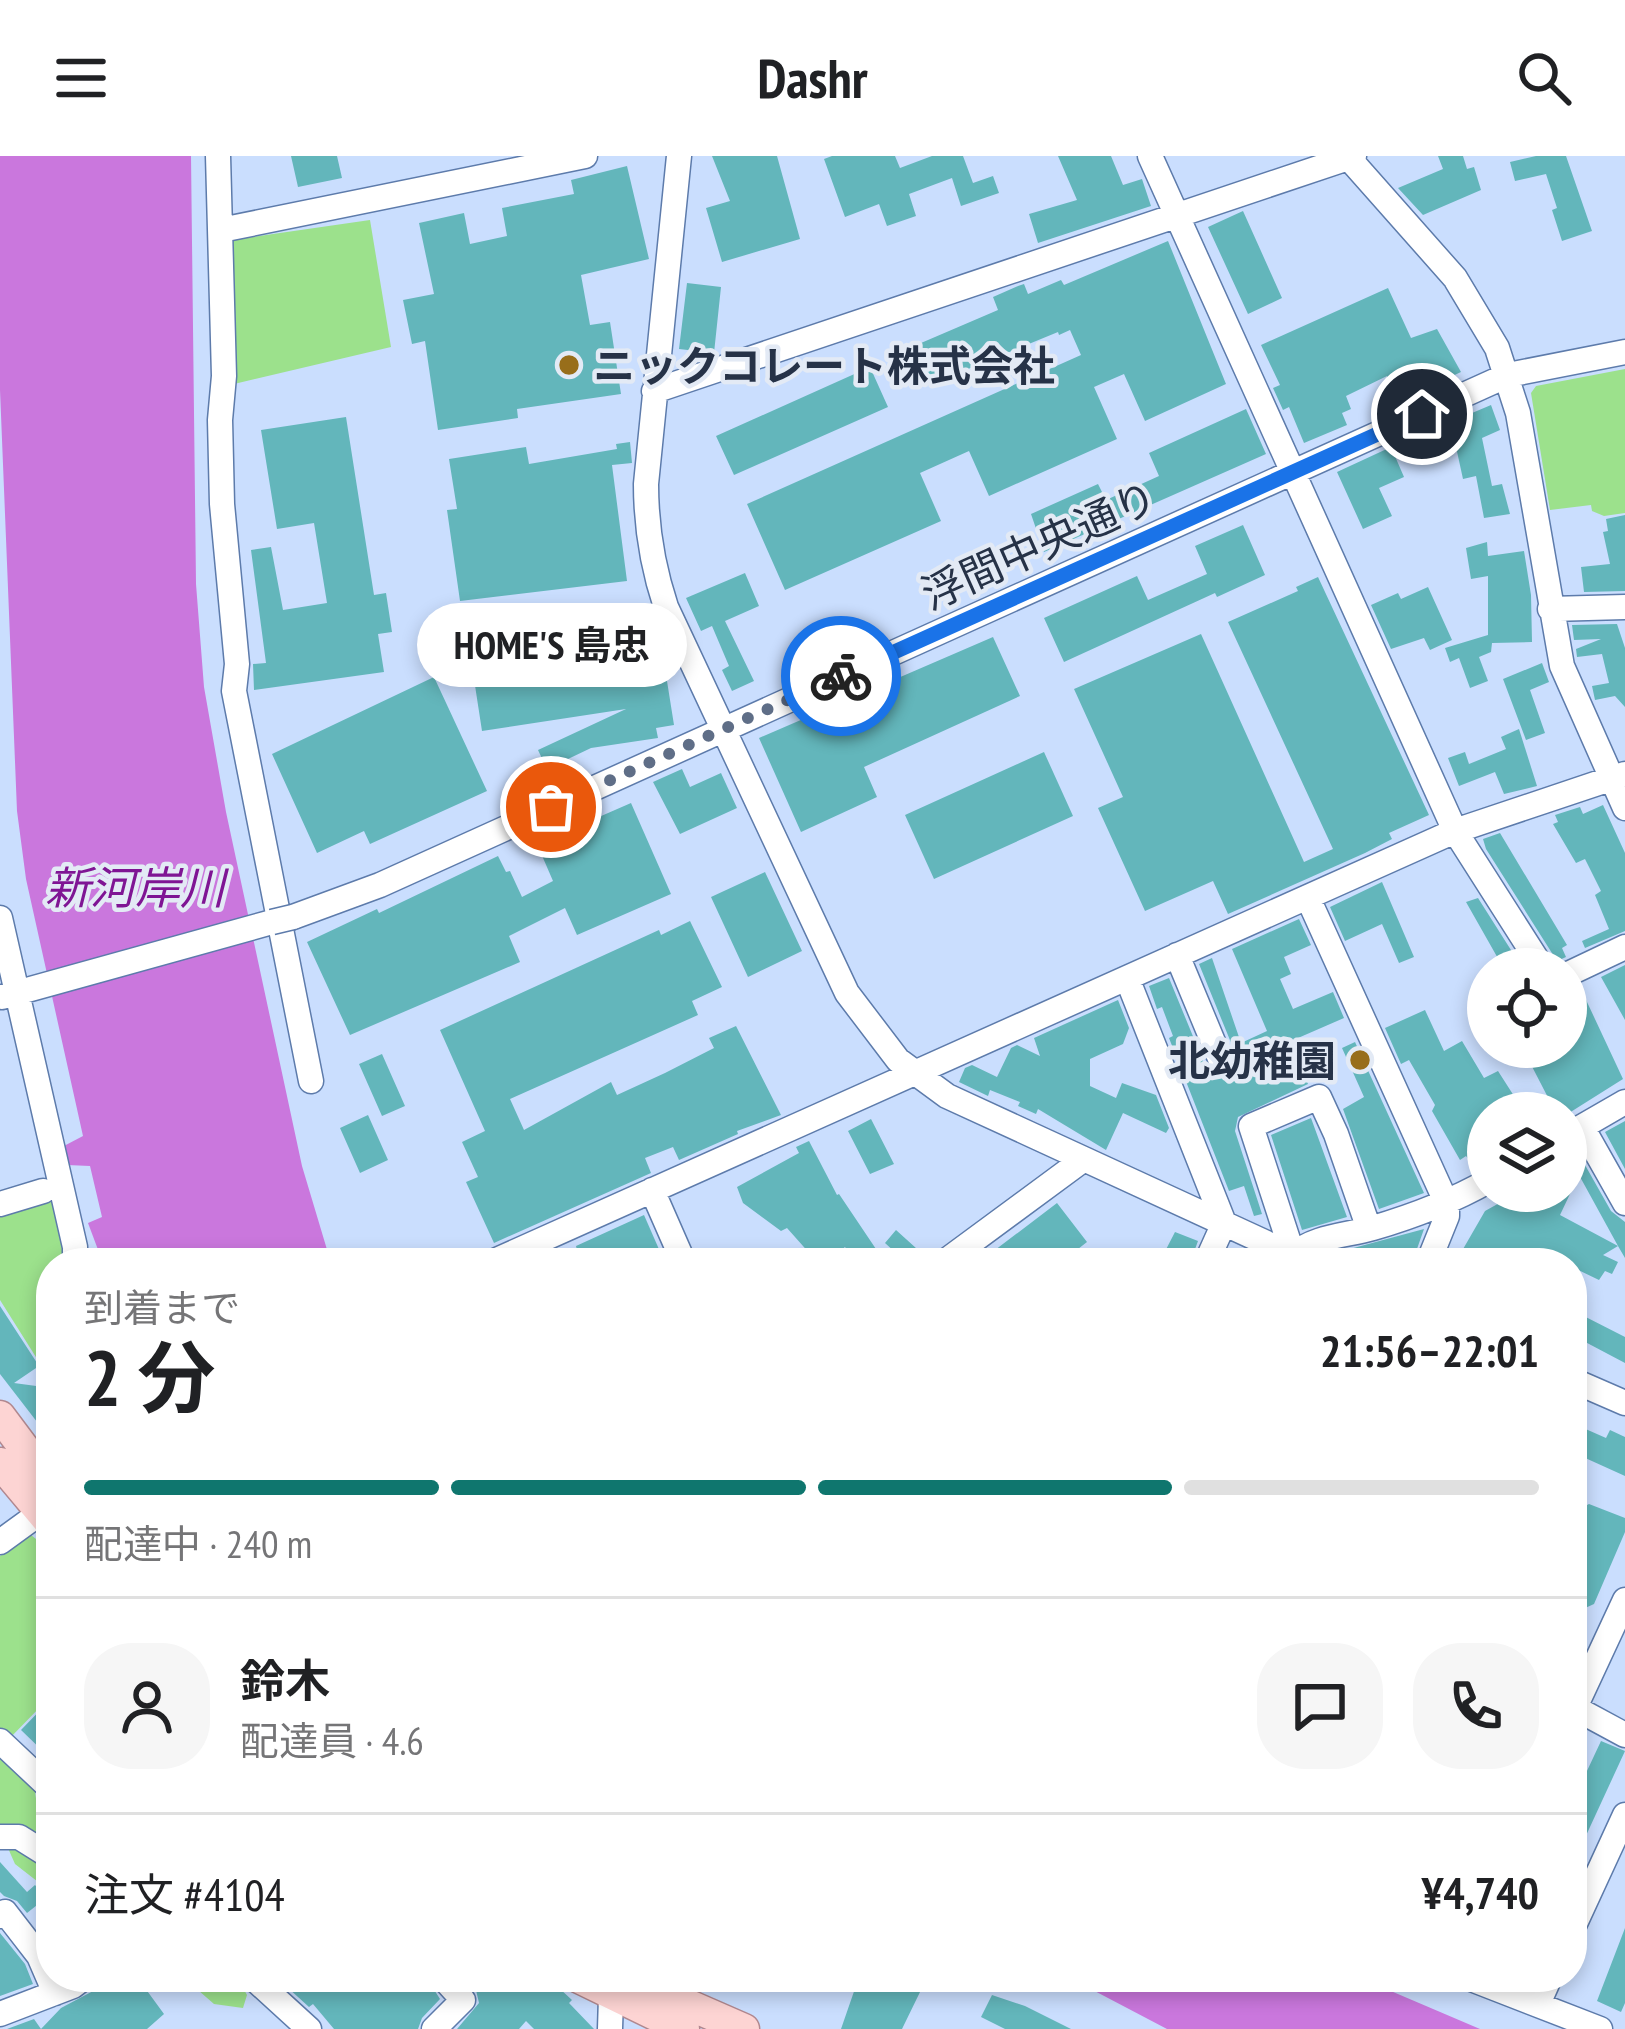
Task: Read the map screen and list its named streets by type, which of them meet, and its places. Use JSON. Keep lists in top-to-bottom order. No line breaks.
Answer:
{"streets":{"street":["浮間中央通り"]},"water":["新河岸川"],"places":["ニックコレート株式会社","HOME'S 島忠","北幼稚園"],"page":{"header":"Dashr","bubble":"HOME'S 島忠","heading":["2 分","到着まで","21:56–22:01"],"panel":["鈴木","配達員 · 4.6","注文 #4104","¥4,740"],"bar":"配達中 · 240 m"}}
